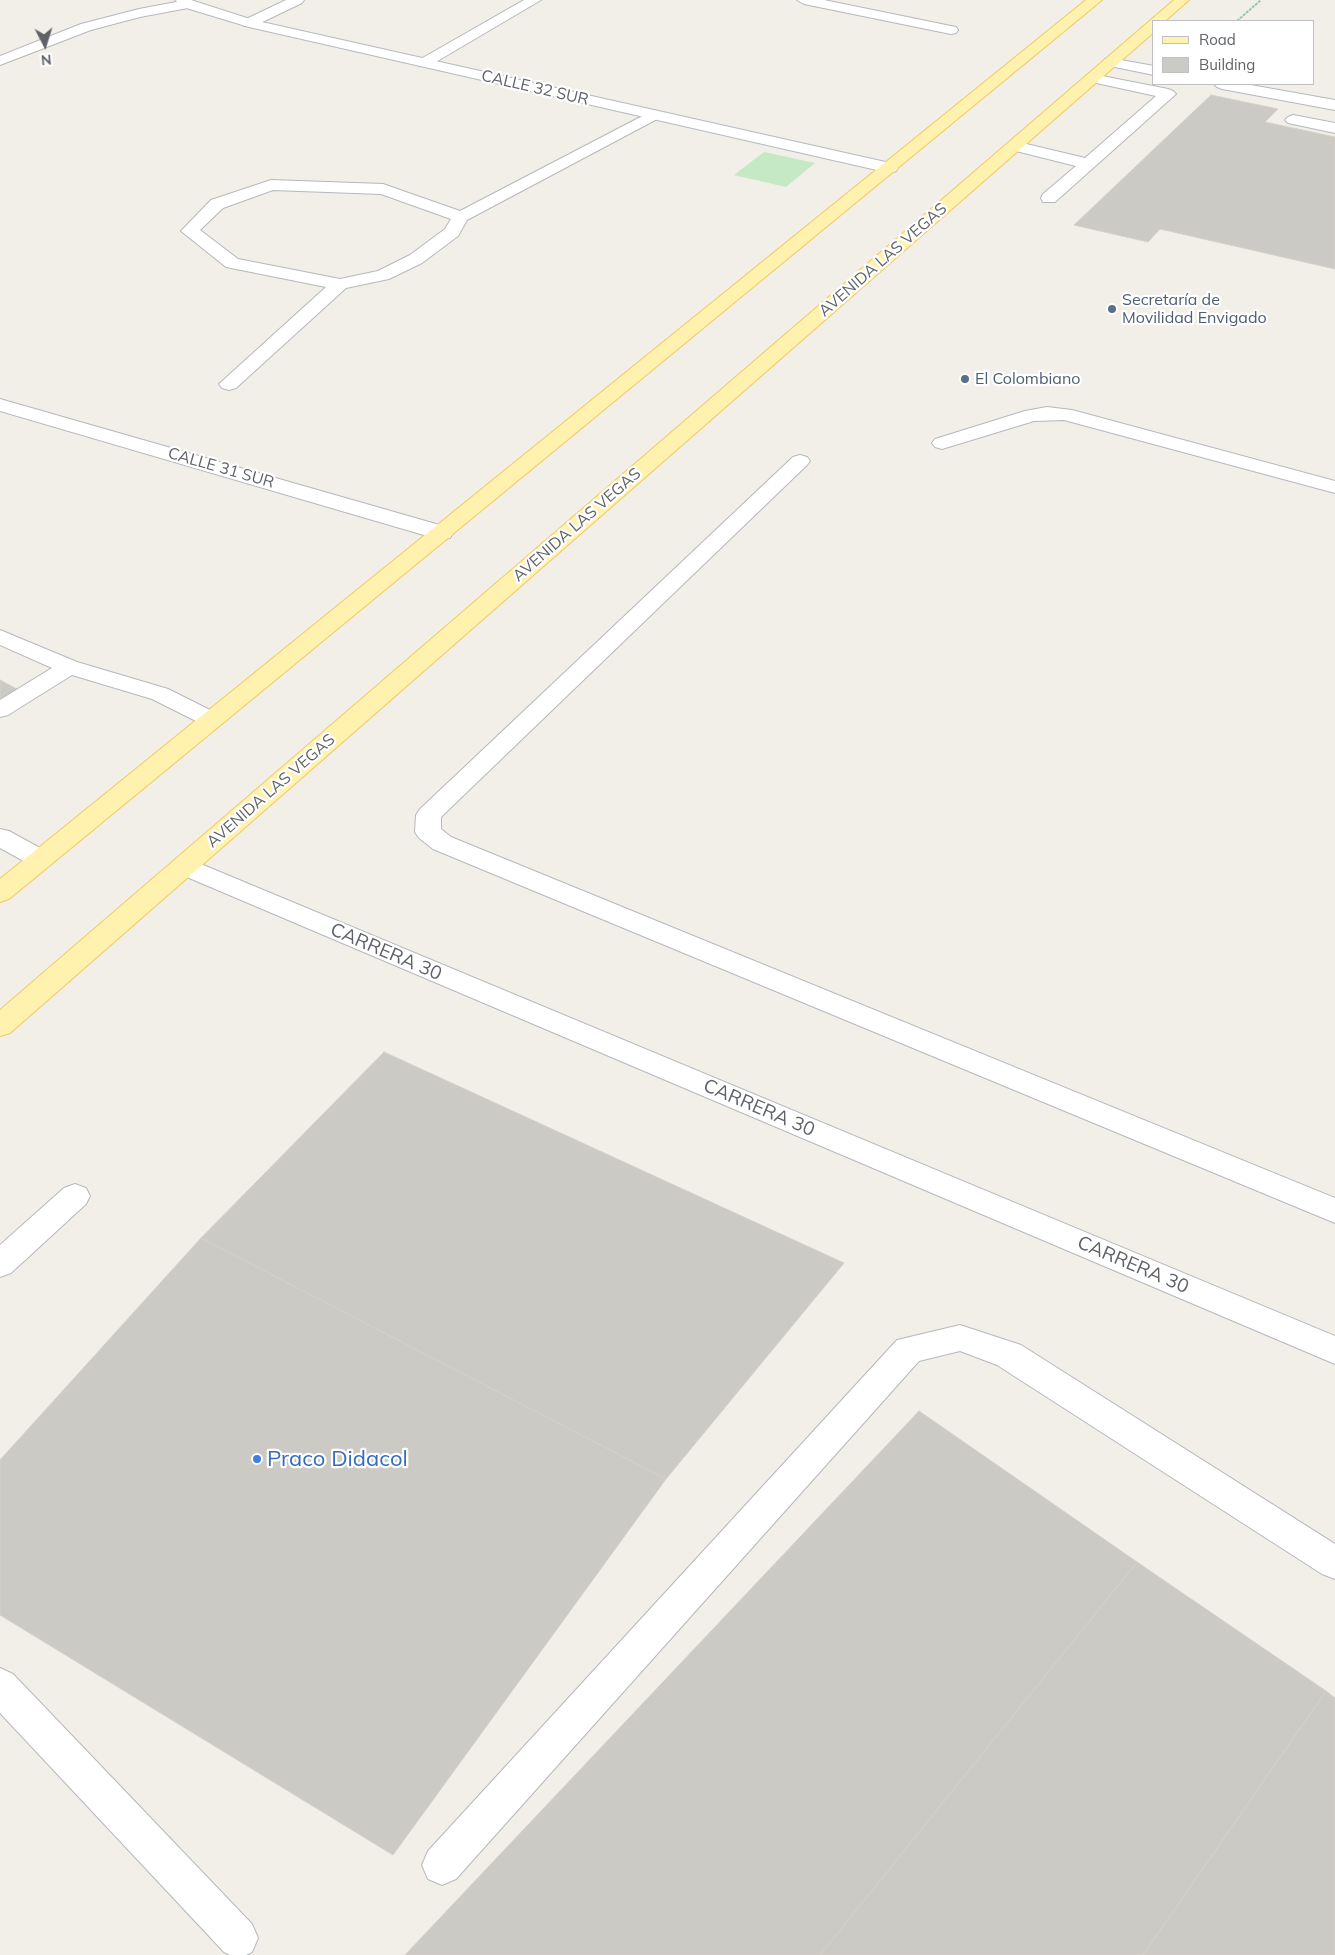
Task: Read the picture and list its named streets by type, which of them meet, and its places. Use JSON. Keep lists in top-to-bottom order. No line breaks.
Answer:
{"streets":{"main road":["AVENIDA LAS VEGAS"],"street":["CALLE 32 SUR","CALLE 31 SUR","CARRERA 30"]},"crossings":[["AVENIDA LAS VEGAS","CARRERA 30"]],"places":["Secretaría de Movilidad Envigado","El Colombiano","Praco Didacol"],"legend":["Road","Building"],"north":"bottom"}
